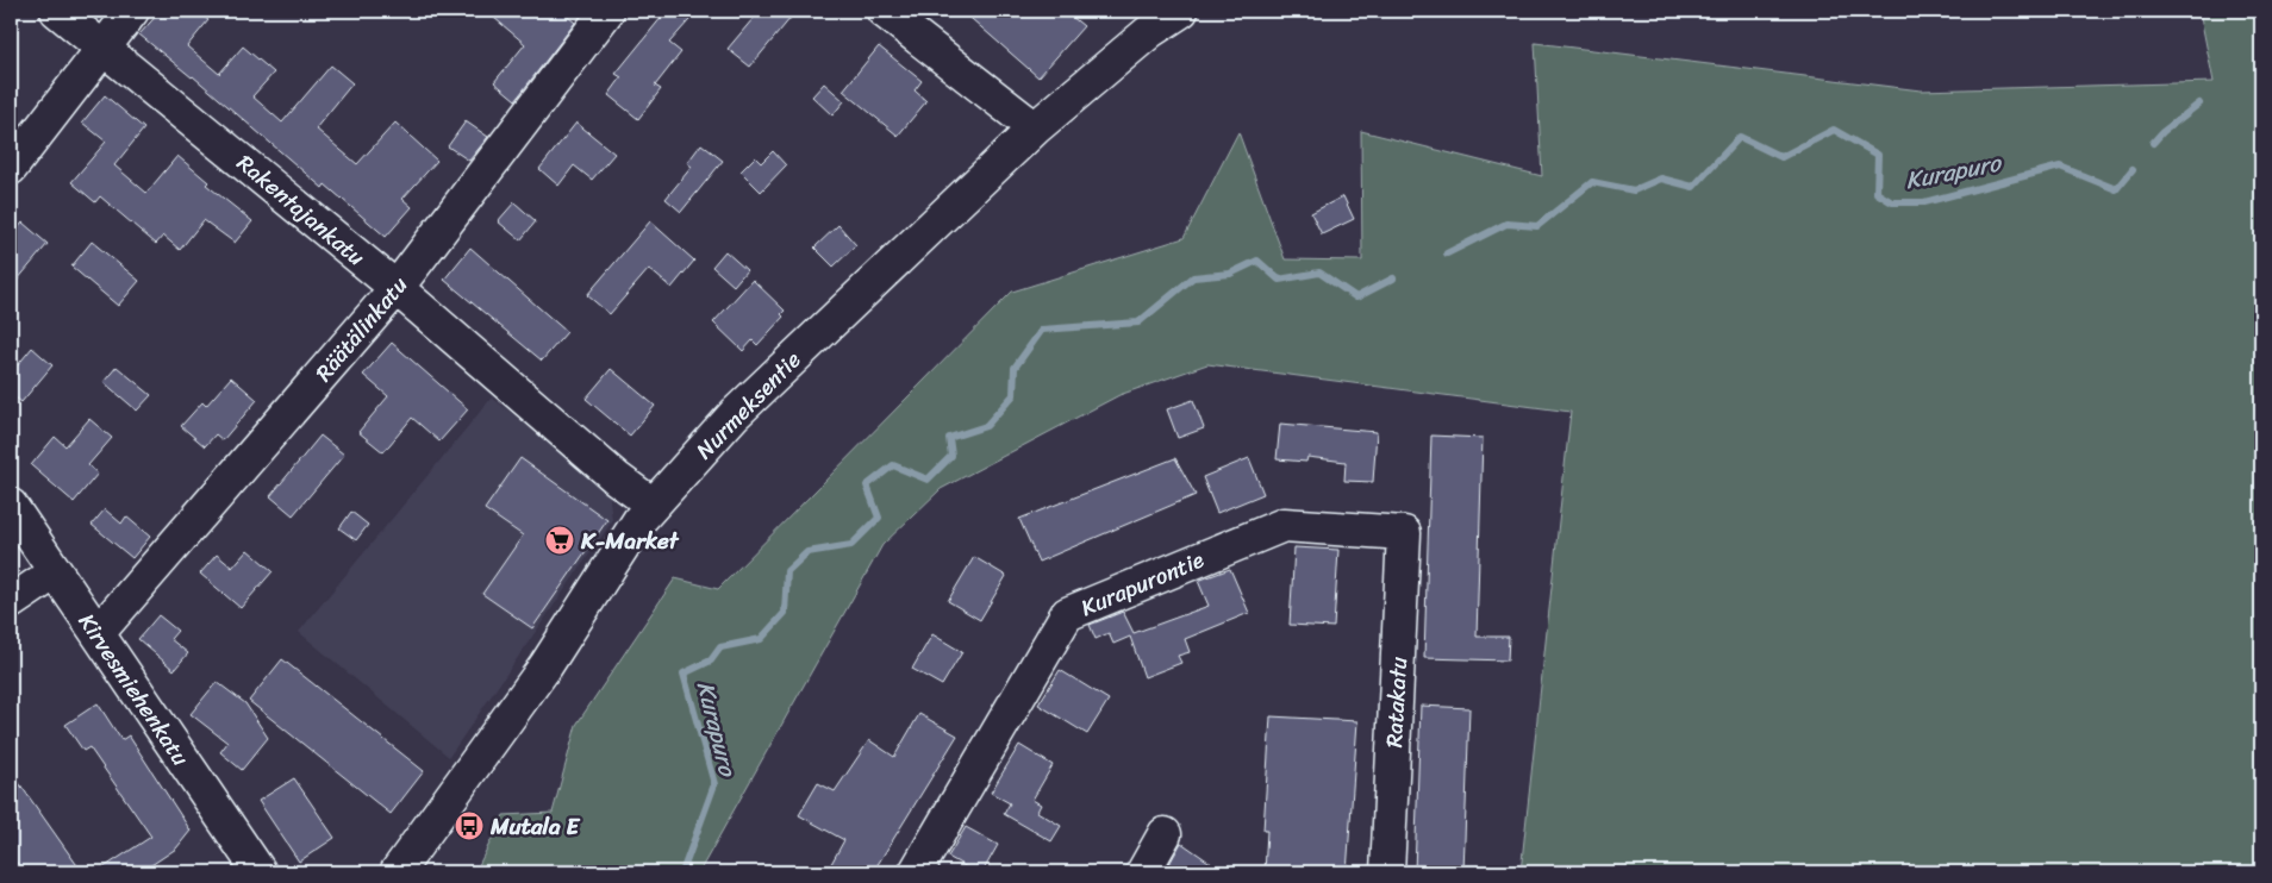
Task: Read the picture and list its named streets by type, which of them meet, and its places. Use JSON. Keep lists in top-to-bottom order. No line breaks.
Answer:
{"streets":{"street":["Rakentajankatu","Räätälinkatu","Nurmeksentie","Kurapurontie","Kirvesmiehenkatu","Ratakatu"]},"crossings":[["Rakentajankatu","Räätälinkatu"],["Rakentajankatu","Nurmeksentie"],["Räätälinkatu","Kirvesmiehenkatu"],["Kurapurontie","Ratakatu"]],"water":["Kurapuro"],"places":{"supermarket":["K-Market"],"bus stop":["Mutala E"]}}
